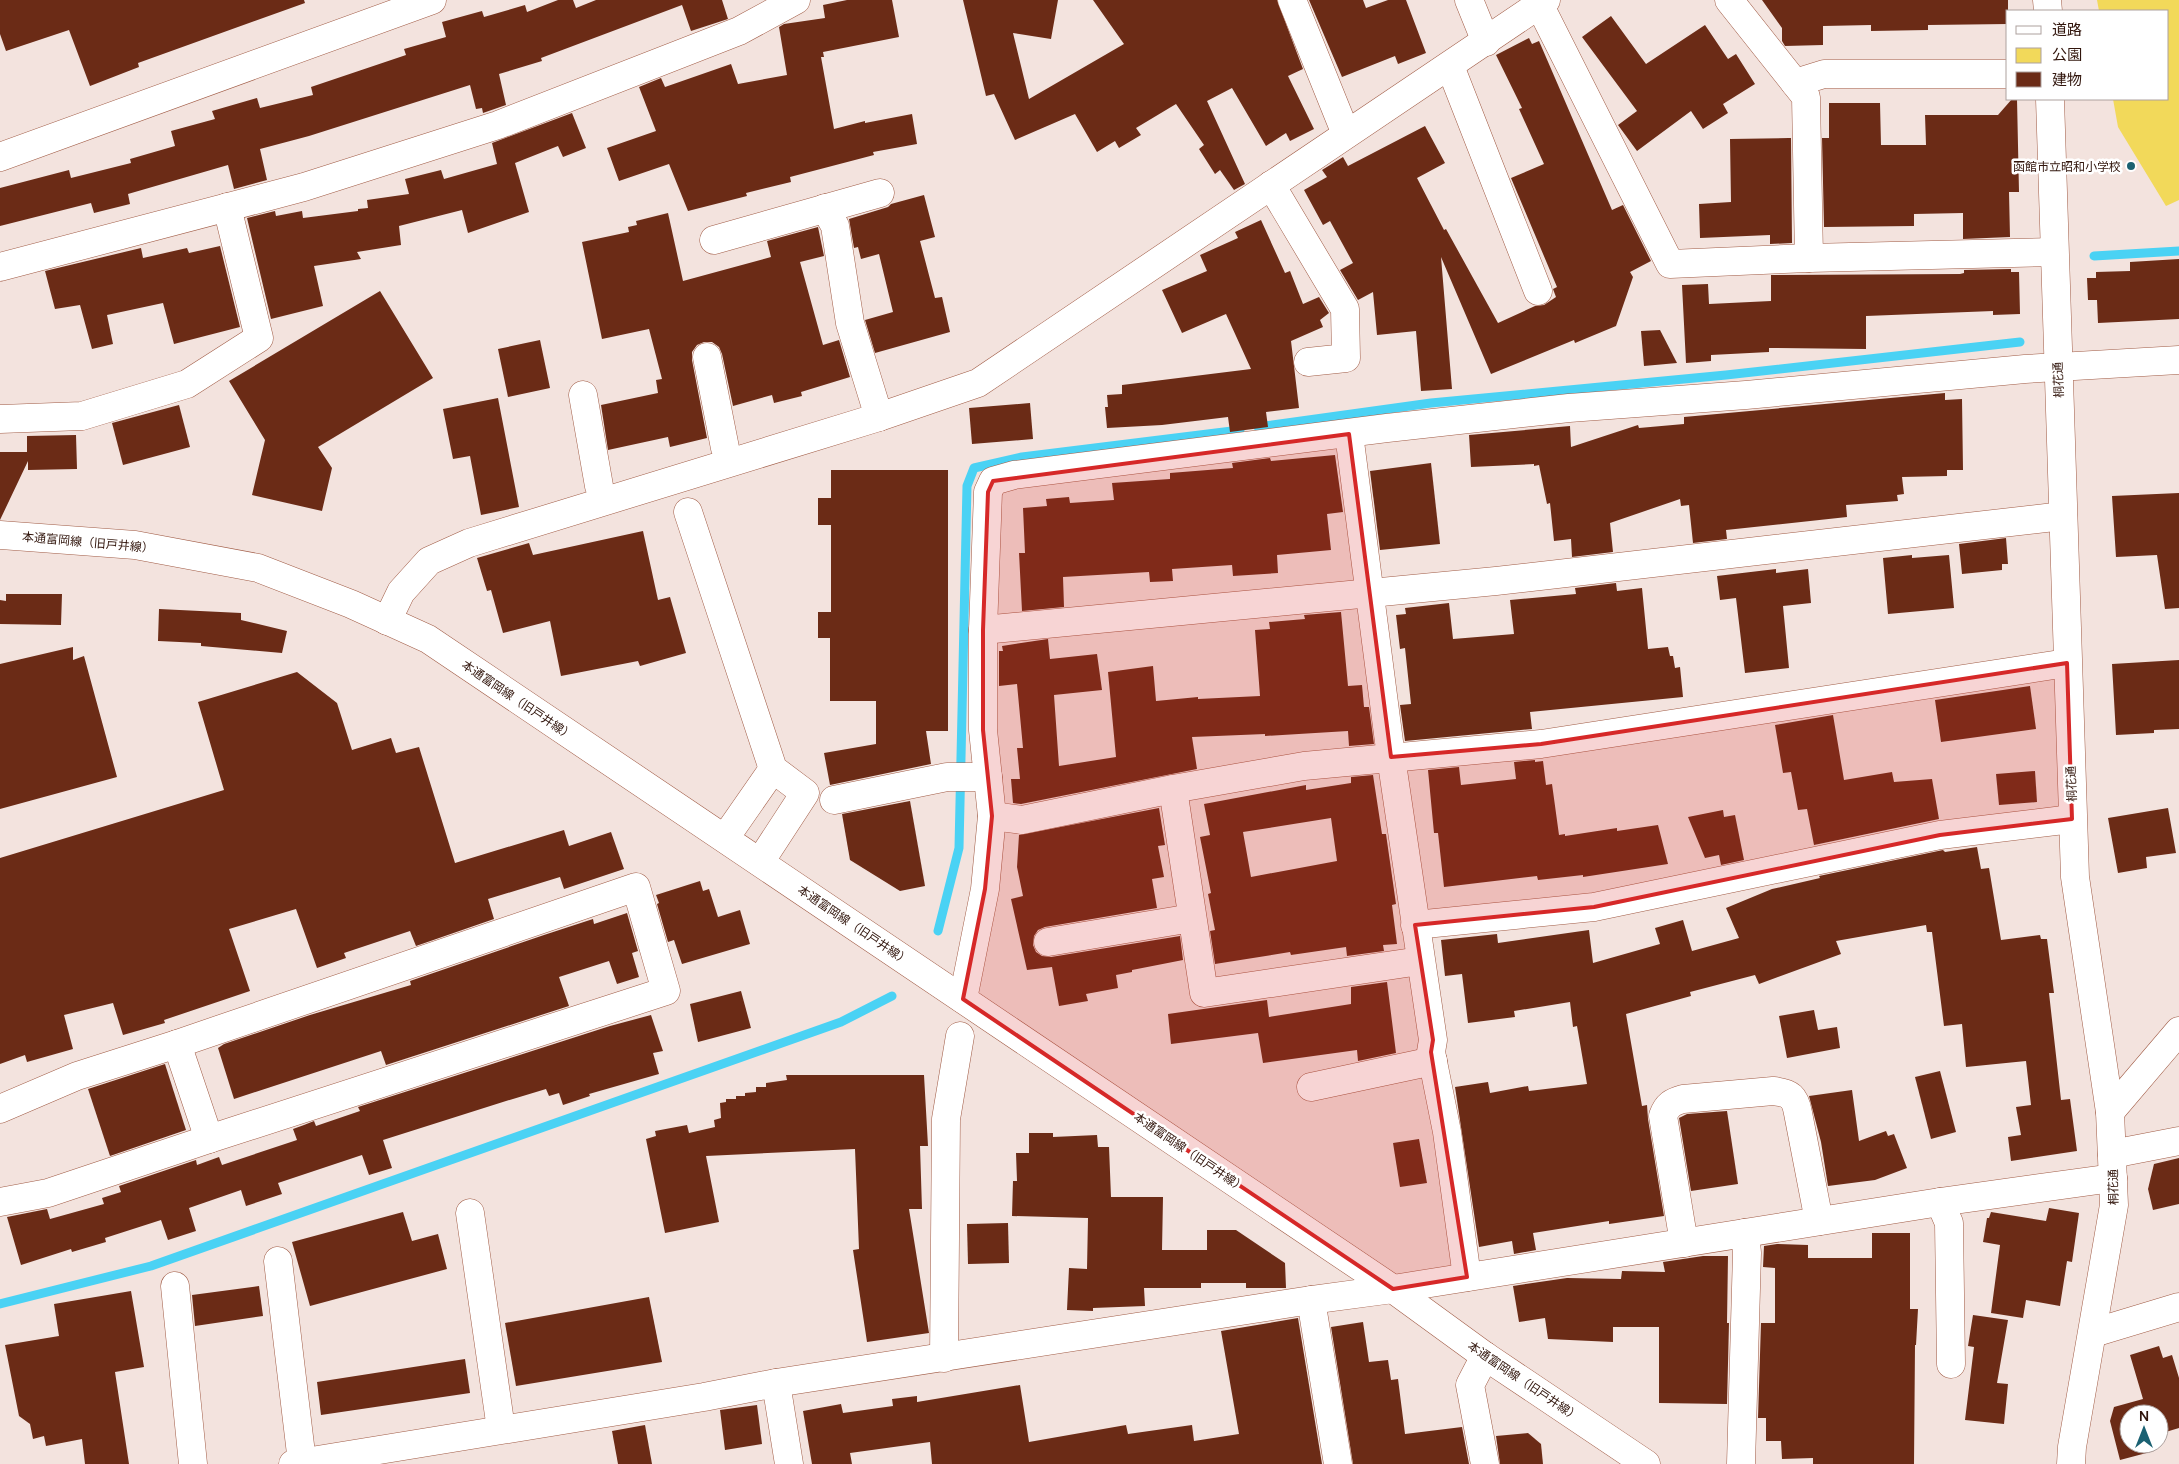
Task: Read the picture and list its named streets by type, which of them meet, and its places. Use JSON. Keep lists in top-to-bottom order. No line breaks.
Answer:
{"streets":{"street":["桐花通","本通富岡線（旧戸井線）"]},"places":["函館市立昭和小学校"],"legend":["道路","公園","建物"],"north":"top"}
